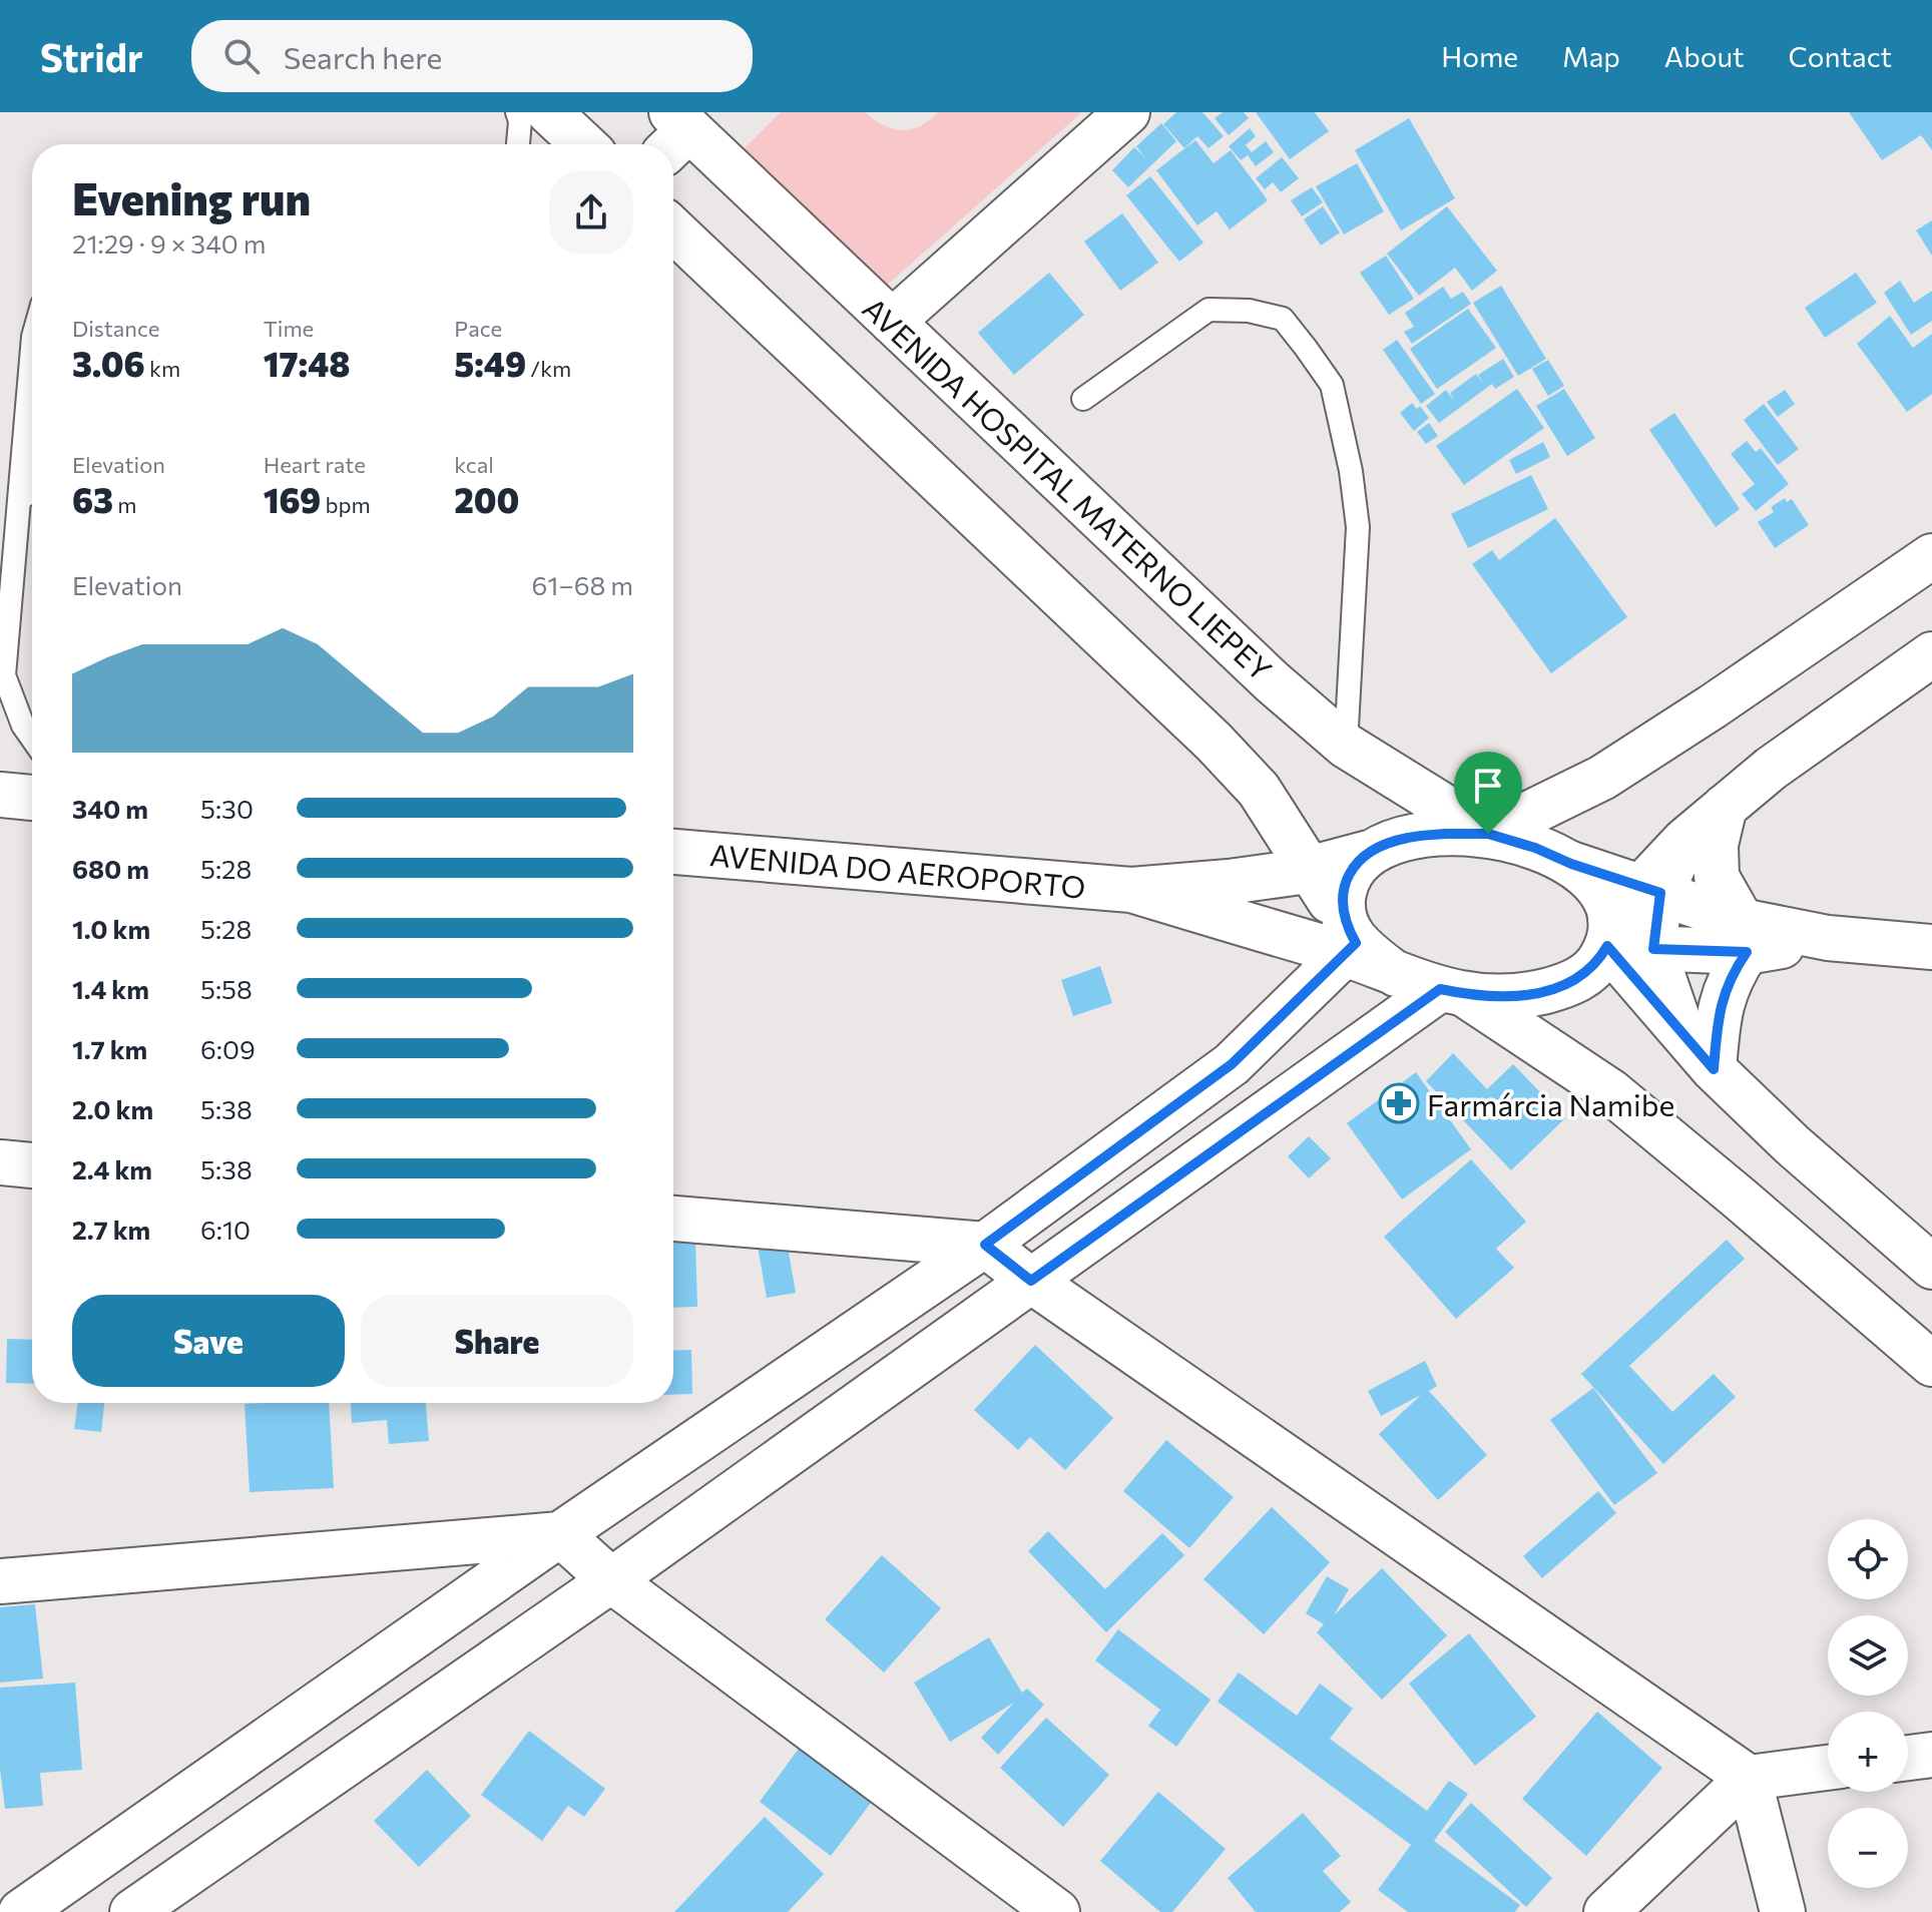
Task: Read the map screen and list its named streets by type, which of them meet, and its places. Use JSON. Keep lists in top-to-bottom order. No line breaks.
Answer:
{"streets":{"street":["AVENIDA HOSPITAL MATERNO LIEPEY","AVENIDA DO AEROPORTO"]},"places":{"pharmacy":["Farmárcia Namibe"]},"page":{"header":"Stridr","search":"Search here","nav":["Home","Map","About","Contact"],"heading":["Evening run","21:29 · 9 × 340 m"],"stats":[["Distance","3.06 km"],["Time","17:48"],["Pace","5:49 /km"],["Elevation","63 m"],["Heart rate","169 bpm"],["kcal","200"]],"chart":["Elevation","61–68 m"],"list":[{"name":"340 m","note":"5:30"},{"name":"680 m","note":"5:28"},{"name":"1.0 km","note":"5:28"},{"name":"1.4 km","note":"5:58"},{"name":"1.7 km","note":"6:09"},{"name":"2.0 km","note":"5:38"},{"name":"2.4 km","note":"5:38"},{"name":"2.7 km","note":"6:10"}],"buttons":["Save","Share"],"map_buttons":["+","−"]}}
